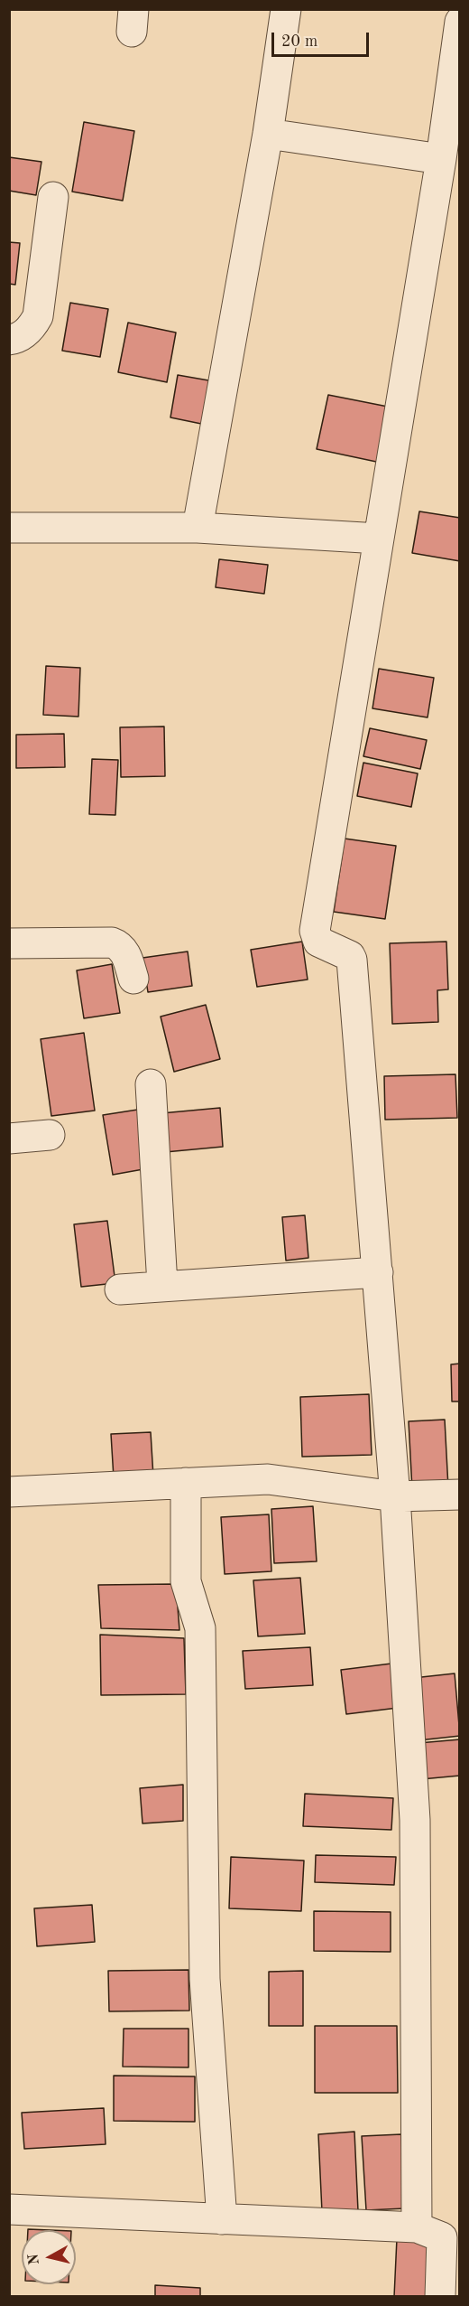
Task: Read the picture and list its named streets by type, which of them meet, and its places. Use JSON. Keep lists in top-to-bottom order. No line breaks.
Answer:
{"scale_bar":"20 m","north":"left"}
